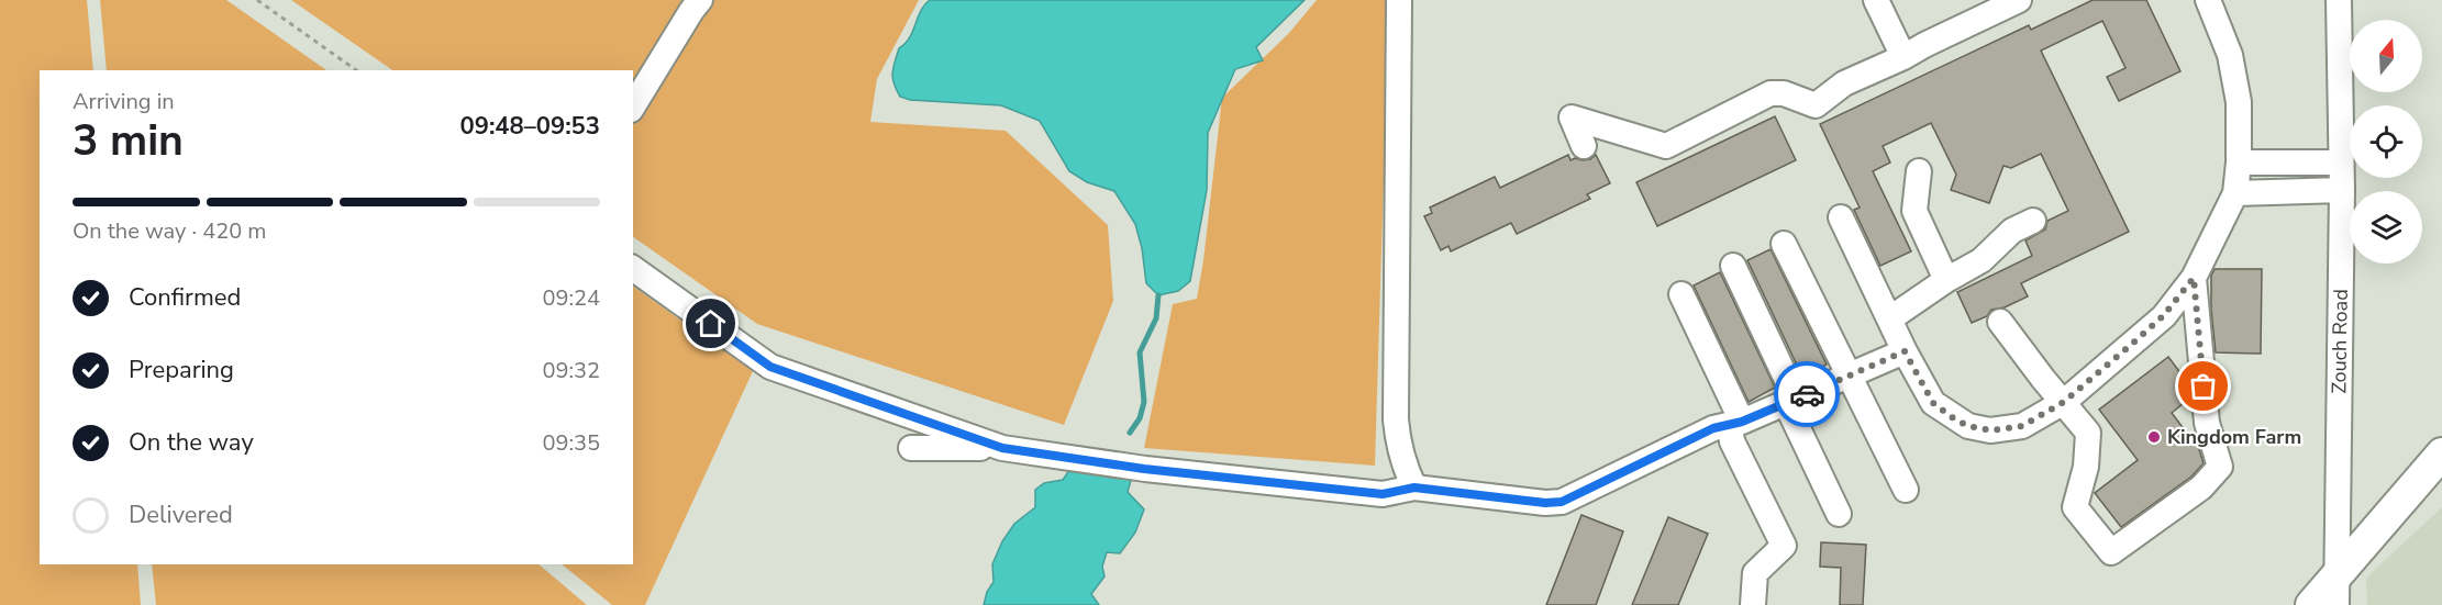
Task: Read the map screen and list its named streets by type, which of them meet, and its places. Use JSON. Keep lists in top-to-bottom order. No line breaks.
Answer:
{"streets":{"street":["Zouch Road"]},"places":["Kingdom Farm"],"north":"top","page":{"heading":["3 min","Arriving in","09:48–09:53"],"bar":"On the way · 420 m","list":[["Confirmed","09:24"],["Preparing","09:32"],["On the way","09:35"],"Delivered"]}}
